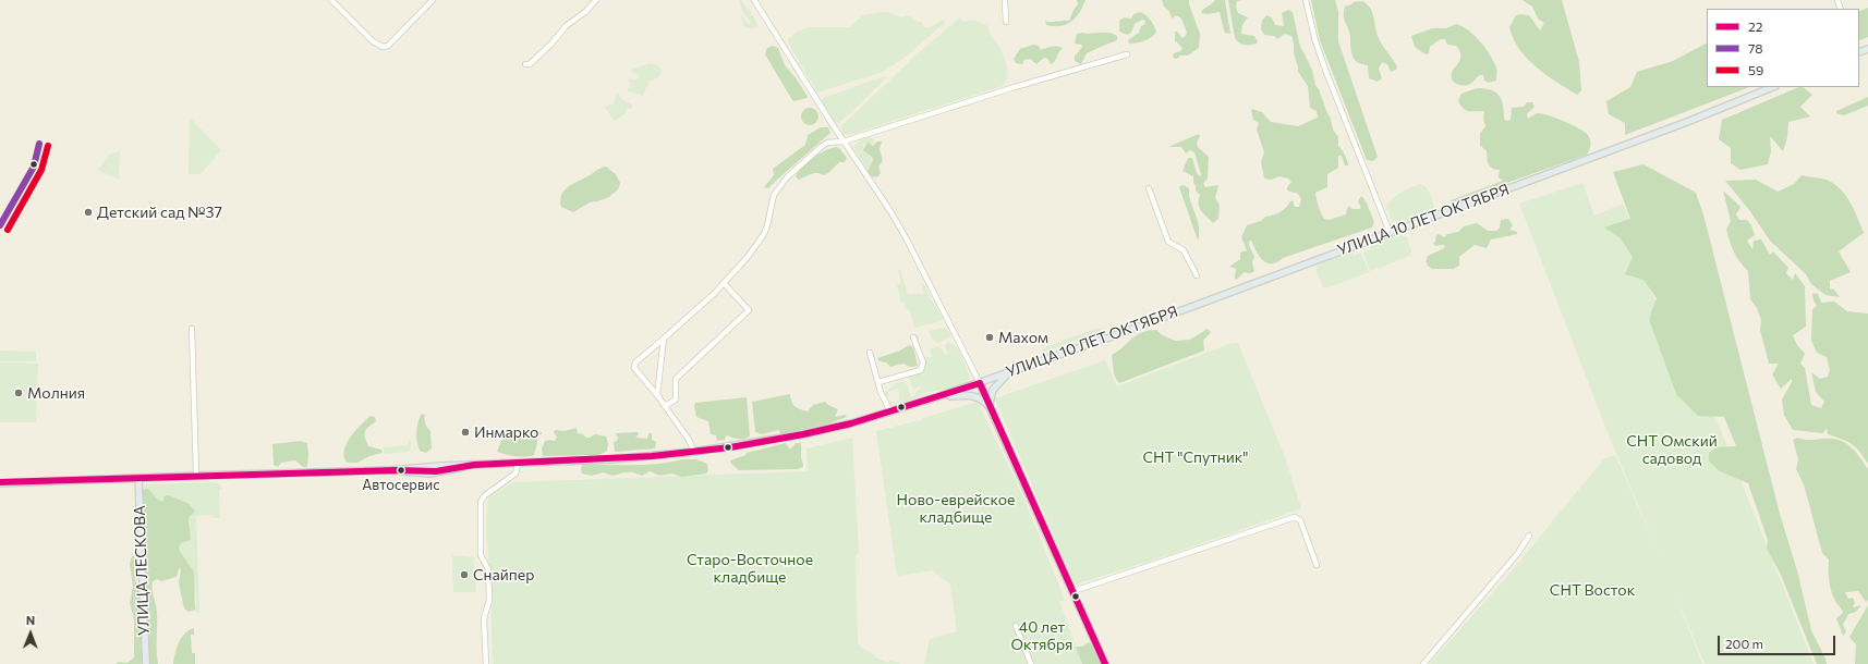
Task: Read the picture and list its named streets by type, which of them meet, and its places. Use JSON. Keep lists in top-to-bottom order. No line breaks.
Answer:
{"streets":{"main road":["УЛИЦА 10 ЛЕТ ОКТЯБРЯ","УЛИЦА ЛЕСКОВА"]},"crossings":[["УЛИЦА 10 ЛЕТ ОКТЯБРЯ","УЛИЦА ЛЕСКОВА"]],"parks":["СНТ Омский садовод","СНТ \"Спутник\"","Ново-еврейское кладбище","Старо-Восточное кладбище","СНТ Восток","40 лет Октября"],"places":["Детский сад №37","Махом","Молния","Инмарко","Автосервис","Снайпер"],"lines":["transit line 78","transit line 59","transit line 22"],"legend":["22","78","59"],"scale_bar":"200 m","north":"top"}
